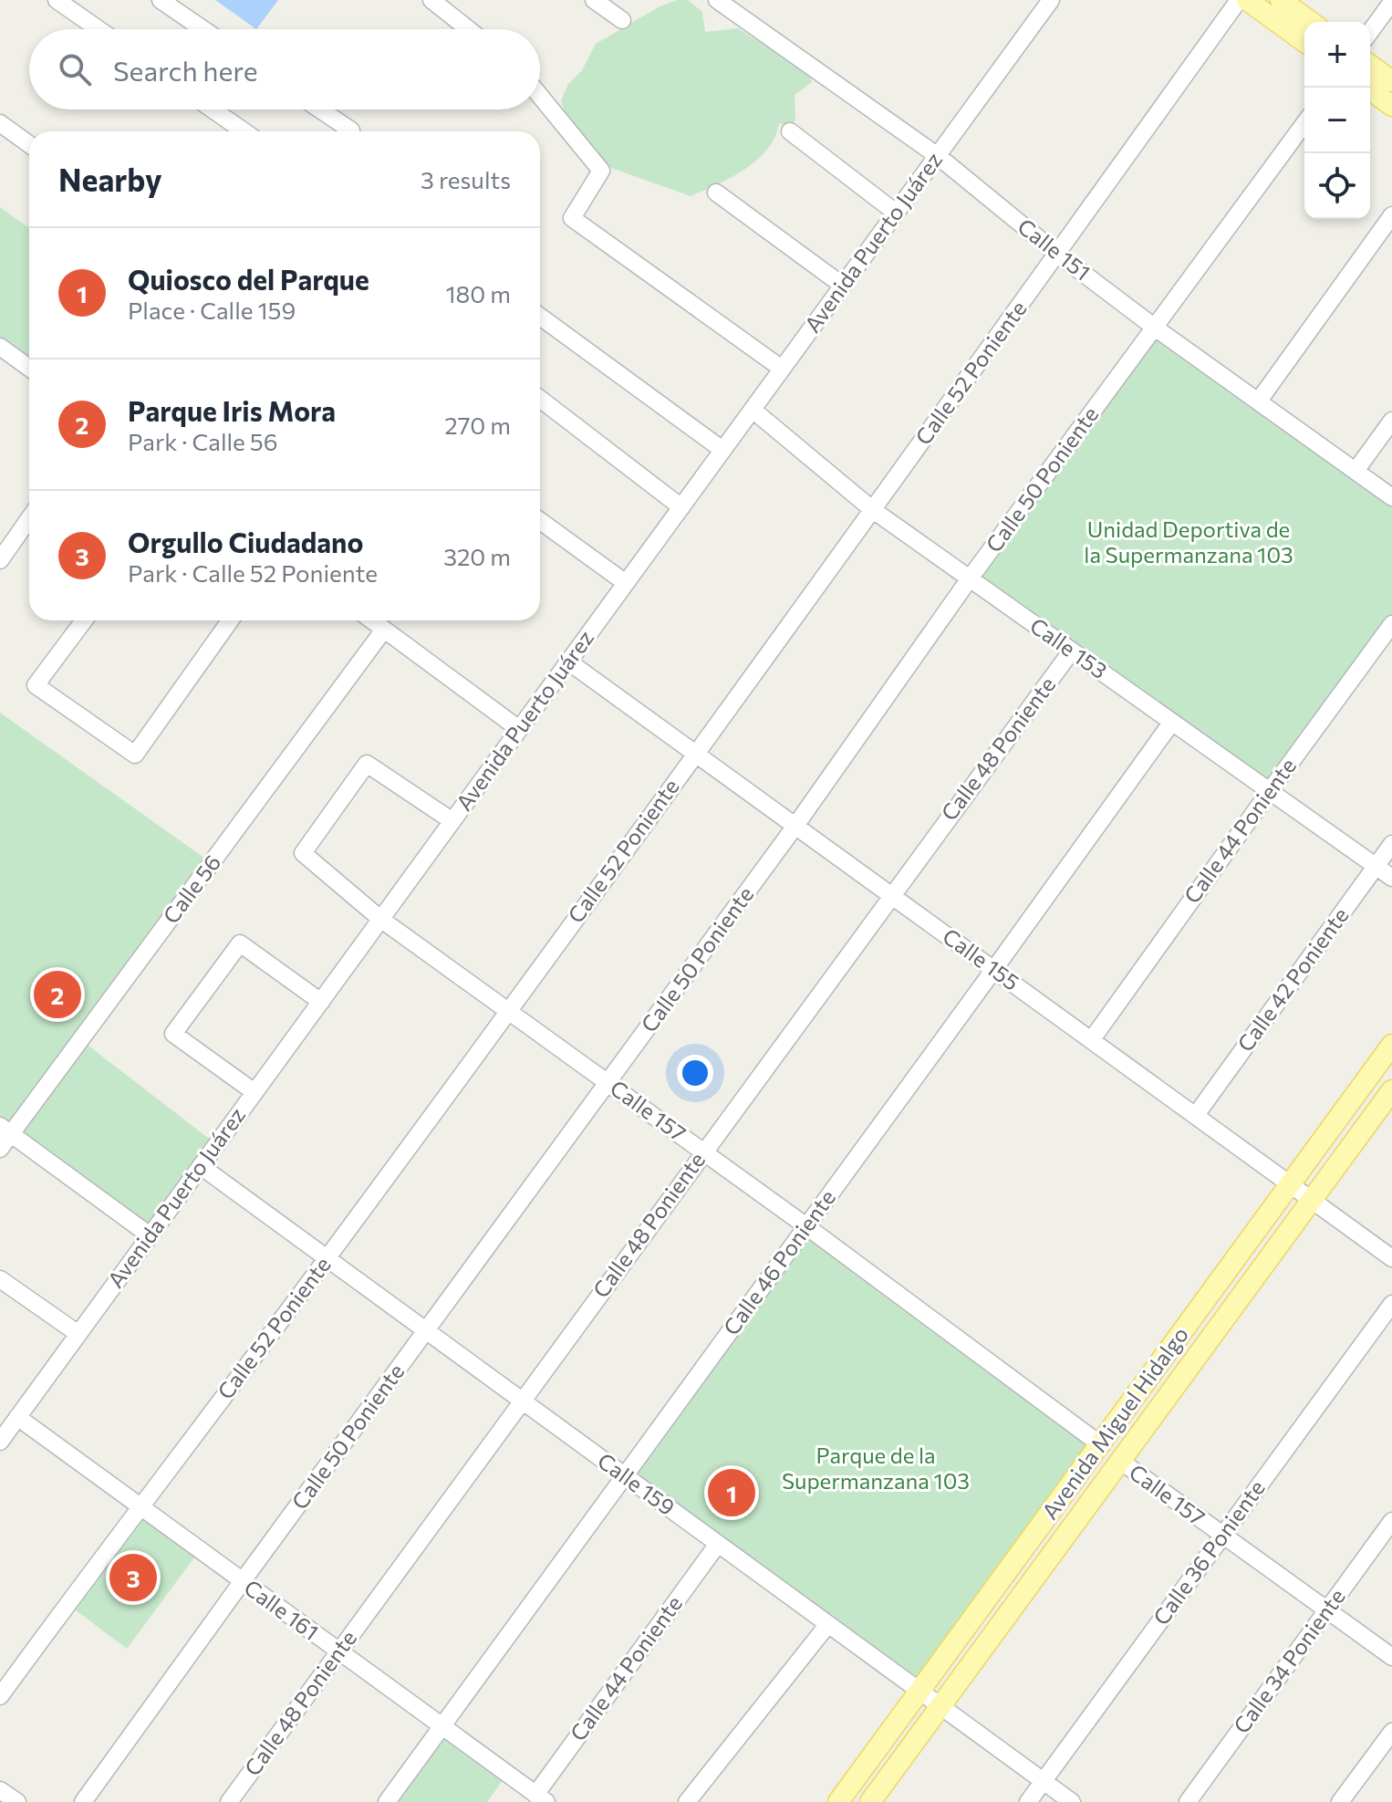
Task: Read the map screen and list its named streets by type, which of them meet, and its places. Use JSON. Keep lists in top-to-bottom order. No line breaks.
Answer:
{"streets":{"main road":["Avenida Miguel Hidalgo"],"street":["Avenida Puerto Juárez","Calle 151","Calle 52 Poniente","Calle 50 Poniente","Calle 153","Calle 48 Poniente","Calle 44 Poniente","Calle 56","Calle 155","Calle 42 Poniente","Calle 157","Calle 46 Poniente","Calle 159","Calle 36 Poniente","Calle 161","Calle 34 Poniente"]},"crossings":[["Avenida Puerto Juárez","Calle 151"],["Avenida Puerto Juárez","Calle 153"],["Avenida Puerto Juárez","Calle 155"],["Avenida Puerto Juárez","Calle 157"],["Avenida Puerto Juárez","Calle 159"],["Avenida Puerto Juárez","Calle 161"],["Calle 151","Calle 52 Poniente"],["Calle 151","Calle 50 Poniente"],["Calle 52 Poniente","Calle 153"],["Calle 52 Poniente","Calle 155"],["Calle 52 Poniente","Calle 157"],["Calle 52 Poniente","Calle 159"],["Calle 52 Poniente","Calle 161"],["Calle 50 Poniente","Calle 153"],["Calle 50 Poniente","Calle 155"],["Calle 50 Poniente","Calle 157"],["Calle 50 Poniente","Calle 159"],["Calle 50 Poniente","Calle 161"],["Calle 153","Calle 48 Poniente"],["Calle 153","Calle 44 Poniente"],["Calle 153","Calle 42 Poniente"],["Calle 153","Calle 46 Poniente"],["Calle 48 Poniente","Calle 155"],["Calle 48 Poniente","Calle 157"],["Calle 48 Poniente","Calle 159"],["Calle 48 Poniente","Calle 161"],["Calle 44 Poniente","Calle 155"],["Calle 44 Poniente","Calle 159"],["Calle 44 Poniente","Calle 161"],["Calle 155","Calle 42 Poniente"],["Calle 155","Calle 46 Poniente"],["Calle 155","Avenida Miguel Hidalgo"],["Calle 157","Calle 46 Poniente"],["Calle 157","Avenida Miguel Hidalgo"],["Calle 157","Calle 36 Poniente"],["Calle 157","Calle 34 Poniente"],["Calle 46 Poniente","Calle 159"],["Calle 46 Poniente","Calle 161"],["Avenida Miguel Hidalgo","Calle 159"],["Calle 159","Calle 36 Poniente"]],"parks":["Unidad Deportiva de la Supermanzana 103","Parque de la Supermanzana 103"],"page":{"map_buttons":["+","−"],"search":"Search here","heading":["Nearby","3 results"],"list":[{"mark":"1","name":"Quiosco del Parque","note":"Place · Calle 159","value":"180 m"},{"mark":"2","name":"Parque Iris Mora","note":"Park · Calle 56","value":"270 m"},{"mark":"3","name":"Orgullo Ciudadano","note":"Park · Calle 52 Poniente","value":"320 m"}],"pins":["2","1","3"]}}
